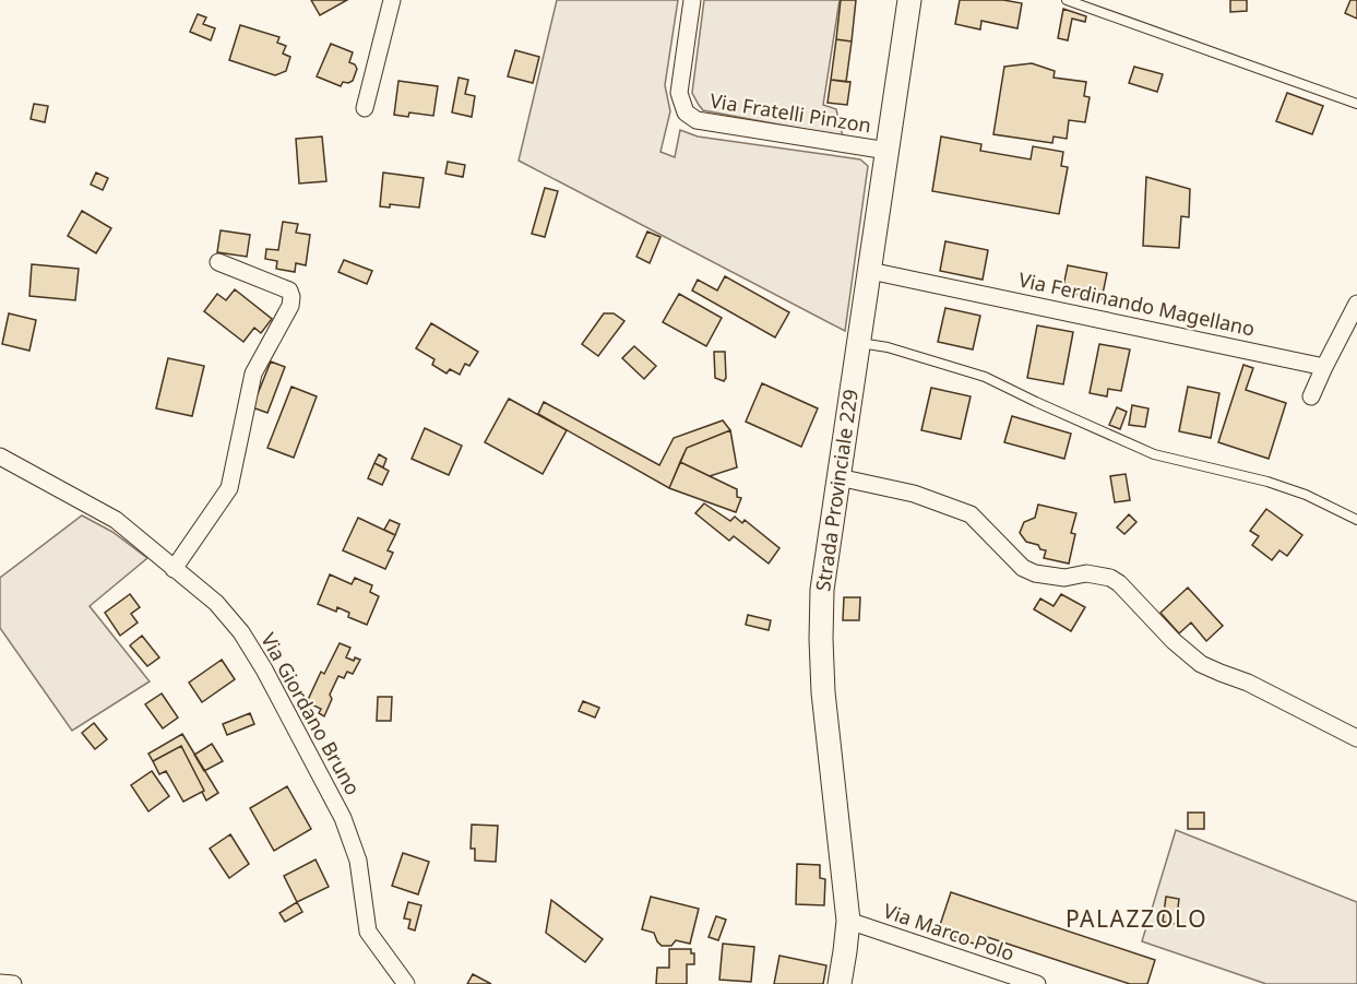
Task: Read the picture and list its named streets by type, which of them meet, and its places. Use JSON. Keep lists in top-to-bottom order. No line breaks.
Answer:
{"streets":{"street":["Via Fratelli Pinzon","Via Ferdinando Magellano","Strada Provinciale 229","Via Giordano Bruno","Via Marco Polo"]},"crossings":[["Via Fratelli Pinzon","Strada Provinciale 229"],["Via Ferdinando Magellano","Strada Provinciale 229"],["Strada Provinciale 229","Via Marco Polo"]],"districts":["PALAZZOLO"]}
